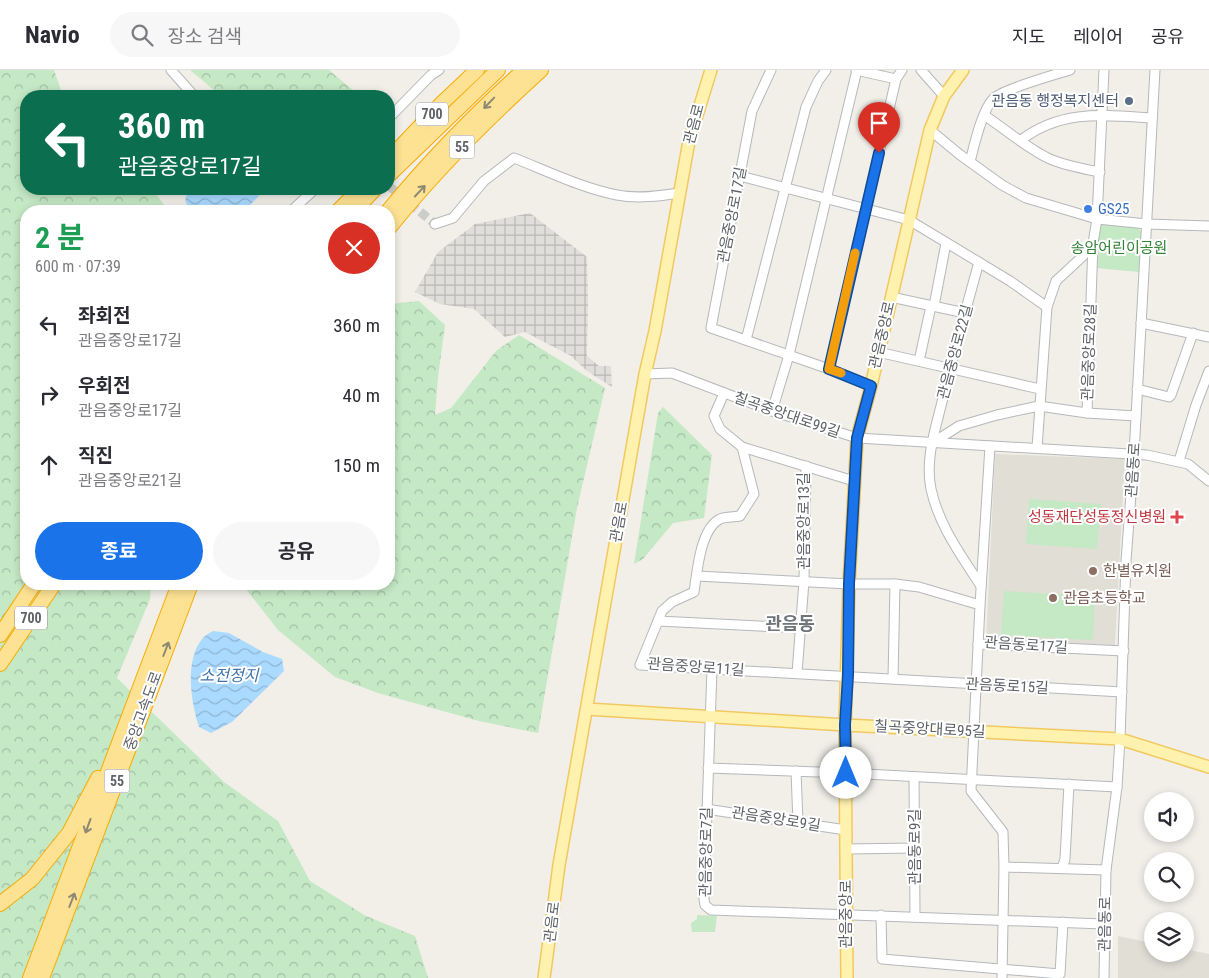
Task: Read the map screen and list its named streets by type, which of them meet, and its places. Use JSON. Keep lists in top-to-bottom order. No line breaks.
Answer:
{"streets":{"highway":["700","55","중앙고속도로"],"main road":["관음로","관음중앙로","칠곡중앙대로95길"],"street":["관음중앙로17길","관음중앙로22길","관음중앙로28길","칠곡중앙대로99길","관음동로","관음중앙로13길","관음동로17길","관음중앙로11길","관음동로15길","관음중앙로9길","관음동로9길","관음중앙로7길"]},"crossings":[["관음로","칠곡중앙대로99길"],["관음로","칠곡중앙대로95길"],["관음중앙로17길","관음중앙로"],["관음중앙로","칠곡중앙대로99길"],["관음중앙로","관음중앙로13길"],["관음중앙로","관음중앙로11길"],["관음중앙로","관음동로15길"],["관음중앙로","칠곡중앙대로95길"],["관음중앙로","관음중앙로9길"],["관음중앙로","관음중앙로7길"],["관음중앙로22길","관음중앙로28길"],["관음중앙로22길","칠곡중앙대로99길"],["관음중앙로28길","칠곡중앙대로99길"],["칠곡중앙대로99길","관음동로"],["관음동로","관음동로17길"],["관음동로","관음동로15길"],["관음동로","칠곡중앙대로95길"],["관음중앙로13길","관음중앙로11길"],["관음중앙로11길","관음동로15길"],["관음중앙로11길","관음중앙로7길"],["칠곡중앙대로95길","관음중앙로7길"],["관음중앙로9길","관음중앙로7길"]],"districts":["관음동"],"water":["소전정지"],"parks":["송암어린이공원"],"places":{"other":["관음동 행정복지센터","GS25","한별유치원","관음초등학교"],"health":["성동재단성동정신병원"]},"page":{"header":"Navio","search":"장소 검색","nav":["지도","레이어","공유"],"turn":["360 m","관음중앙로17길"],"heading":["2 분","600 m · 07:39"],"list":[{"name":"좌회전","note":"관음중앙로17길","value":"360 m"},{"name":"우회전","note":"관음중앙로17길","value":"40 m"},{"name":"직진","note":"관음중앙로21길","value":"150 m"}],"buttons":["종료","공유"]}}
